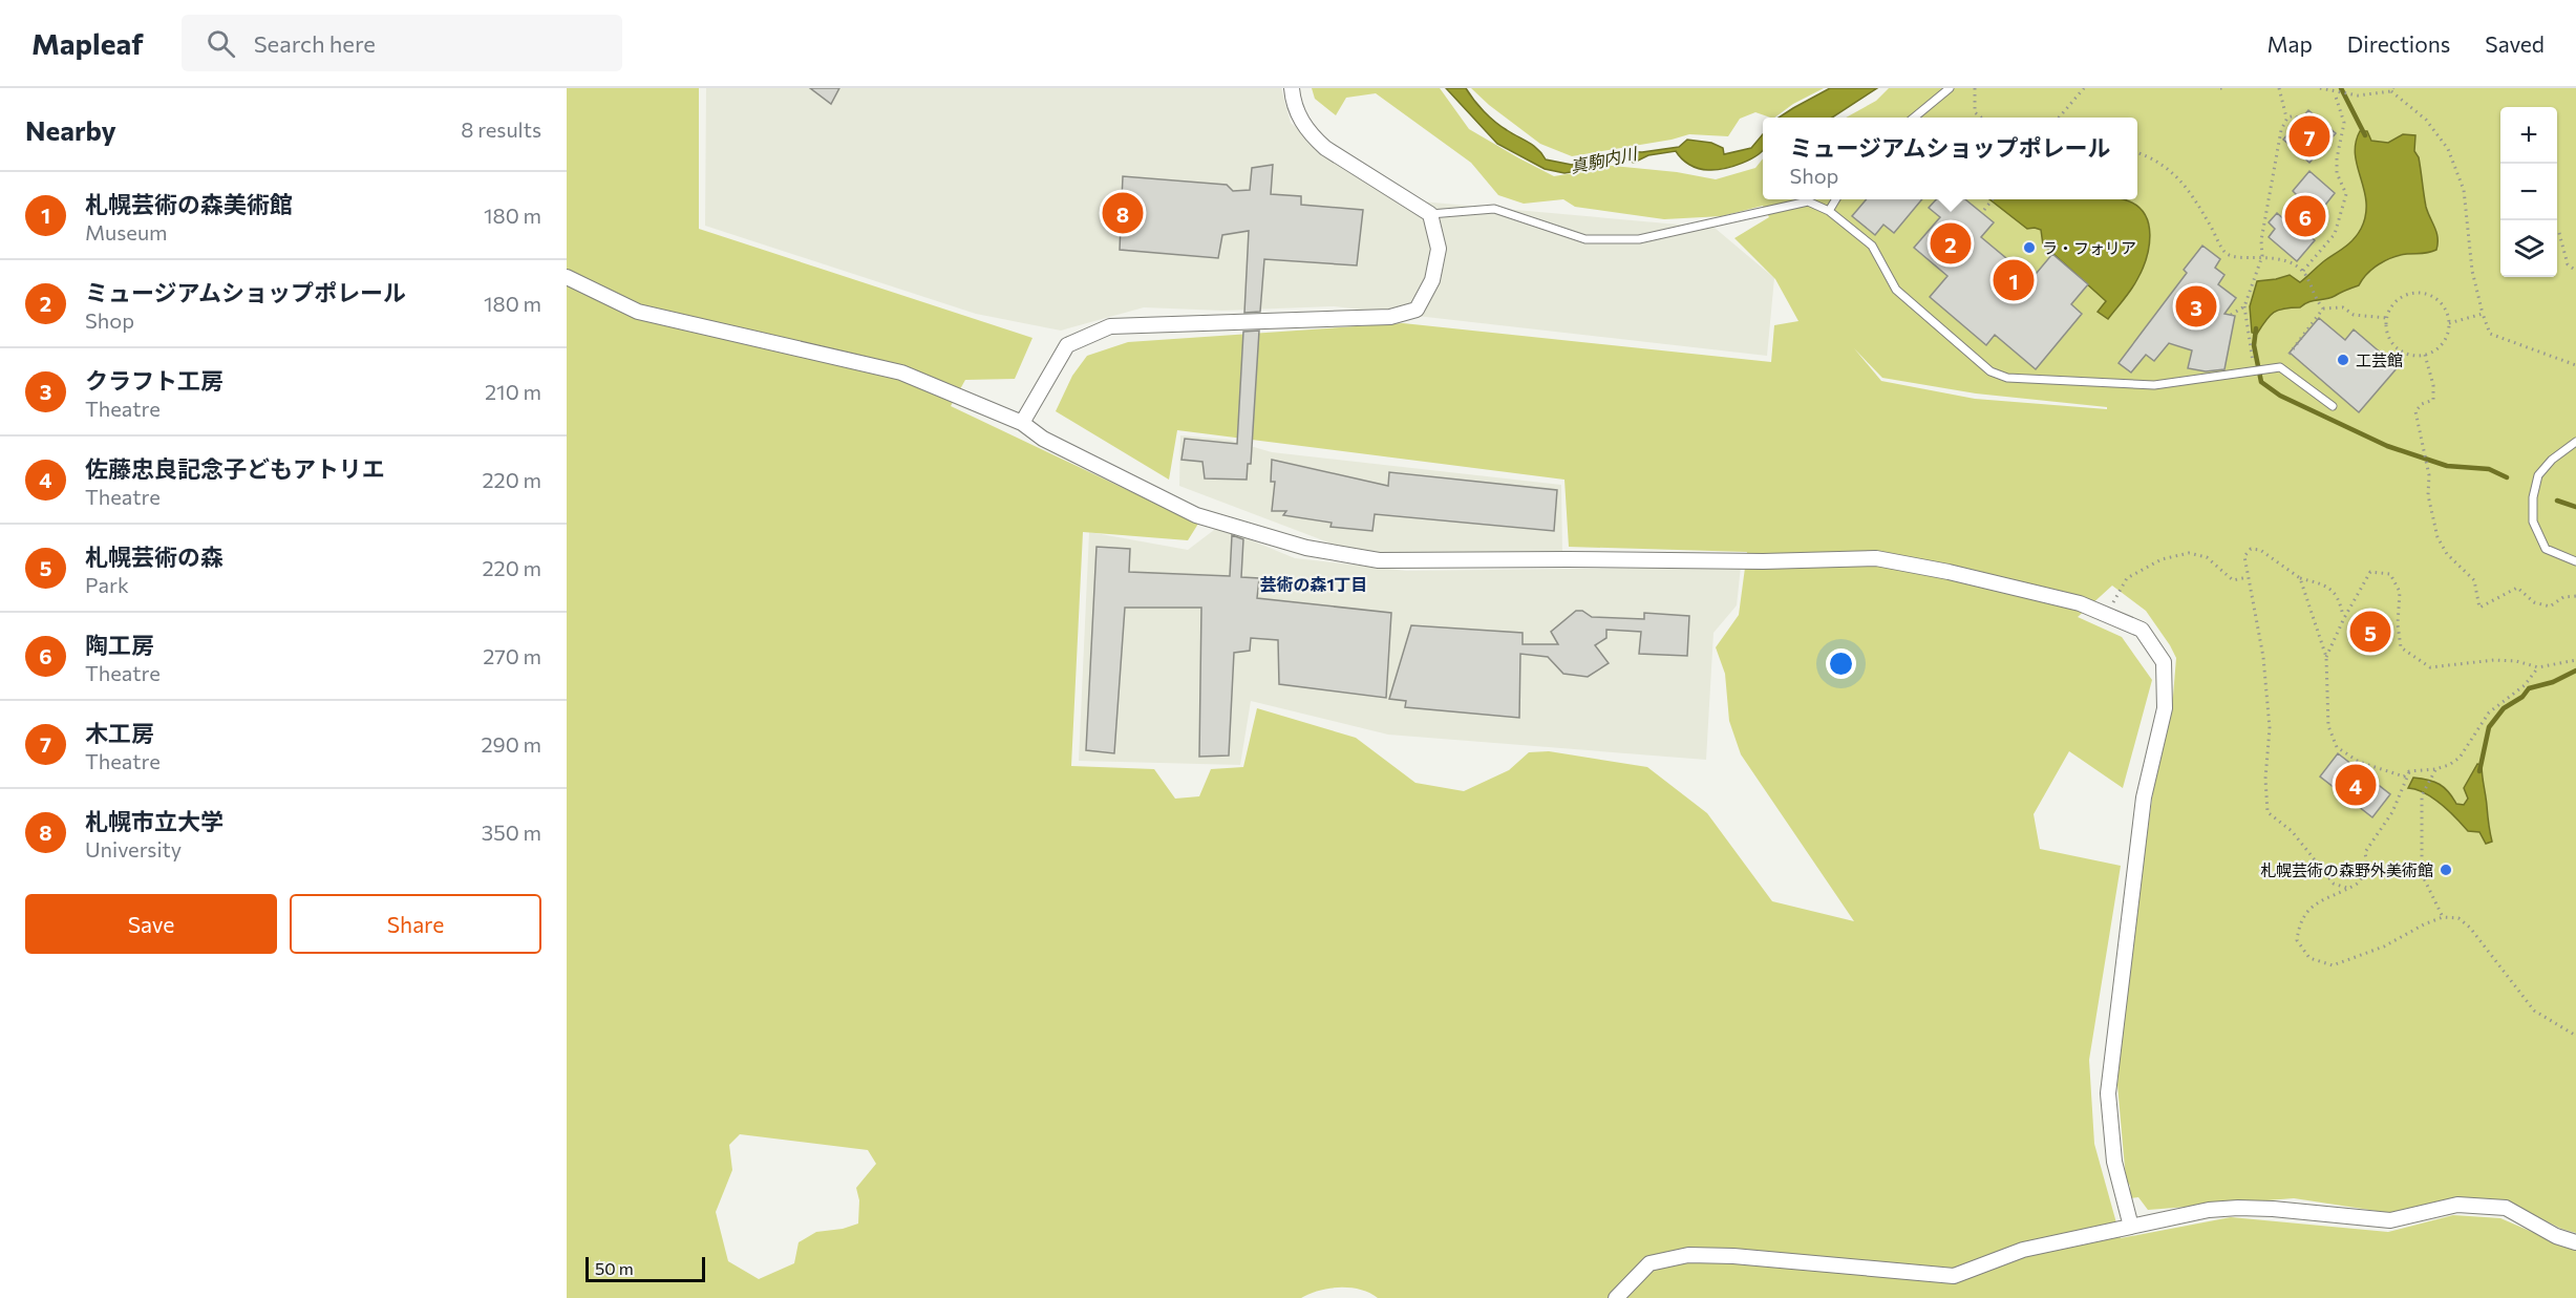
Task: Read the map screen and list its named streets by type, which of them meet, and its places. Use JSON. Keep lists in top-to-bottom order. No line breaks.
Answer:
{"districts":["芸術の森1丁目"],"water":["真駒内川"],"places":["ラ・フォリア","工芸館","札幌芸術の森野外美術館"],"scale_bar":"50 m","page":{"header":"Mapleaf","search":"Search here","nav":["Map","Directions","Saved"],"heading":["Nearby","8 results"],"map_buttons":["+","−"],"pins":["7","8","6","2","1","3","5","4"],"popup":["ミュージアムショップポレール","Shop"],"list":[{"mark":"1","name":"札幌芸術の森美術館","note":"Museum","value":"180 m"},{"mark":"2","name":"ミュージアムショップポレール","note":"Shop","value":"180 m"},{"mark":"3","name":"クラフト工房","note":"Theatre","value":"210 m"},{"mark":"4","name":"佐藤忠良記念子どもアトリエ","note":"Theatre","value":"220 m"},{"mark":"5","name":"札幌芸術の森","note":"Park","value":"220 m"},{"mark":"6","name":"陶工房","note":"Theatre","value":"270 m"},{"mark":"7","name":"木工房","note":"Theatre","value":"290 m"},{"mark":"8","name":"札幌市立大学","note":"University","value":"350 m"}],"buttons":["Save","Share"],"scale":"50 m"}}
